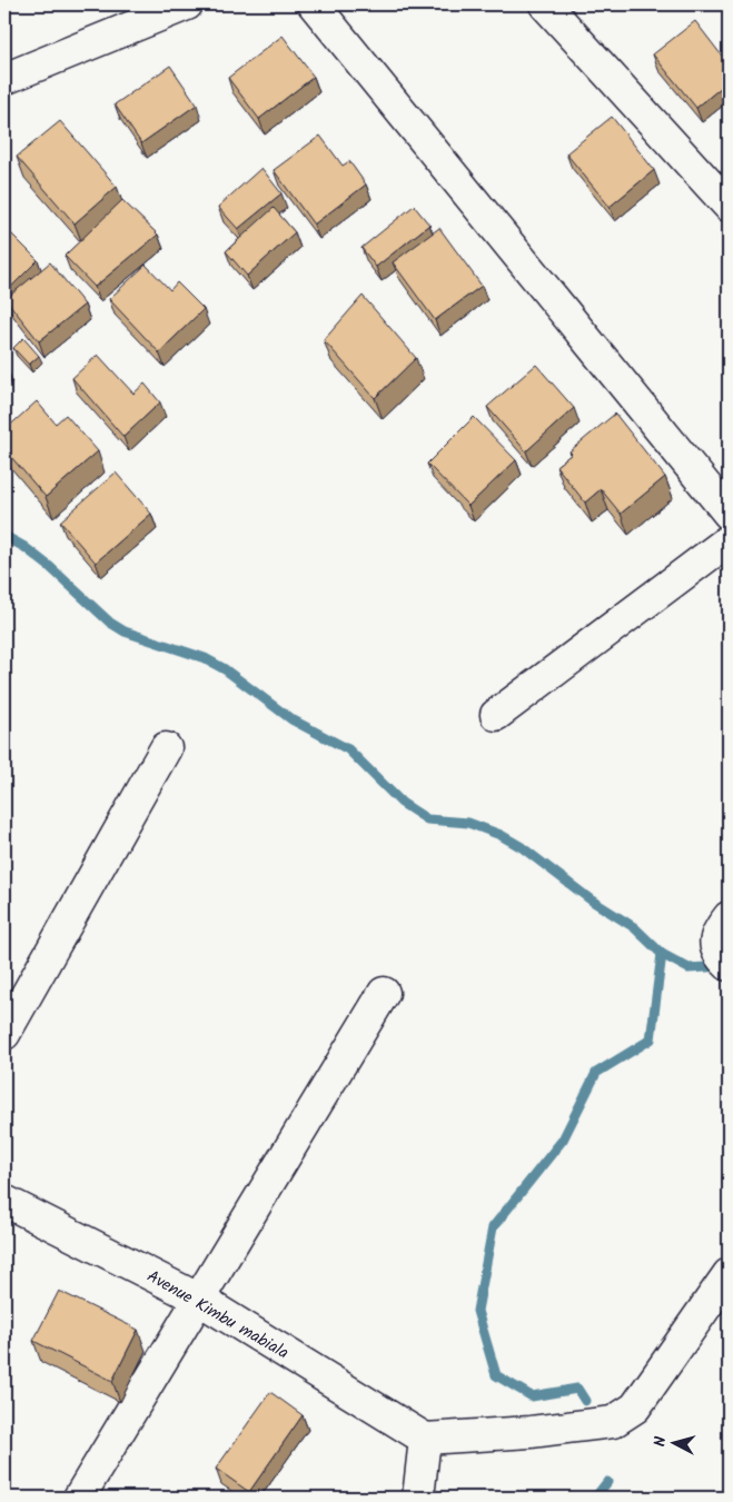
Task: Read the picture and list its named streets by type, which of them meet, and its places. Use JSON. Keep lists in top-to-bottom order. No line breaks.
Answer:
{"streets":{"street":["Avenue Kimbu mabiala"]},"north":"left"}
